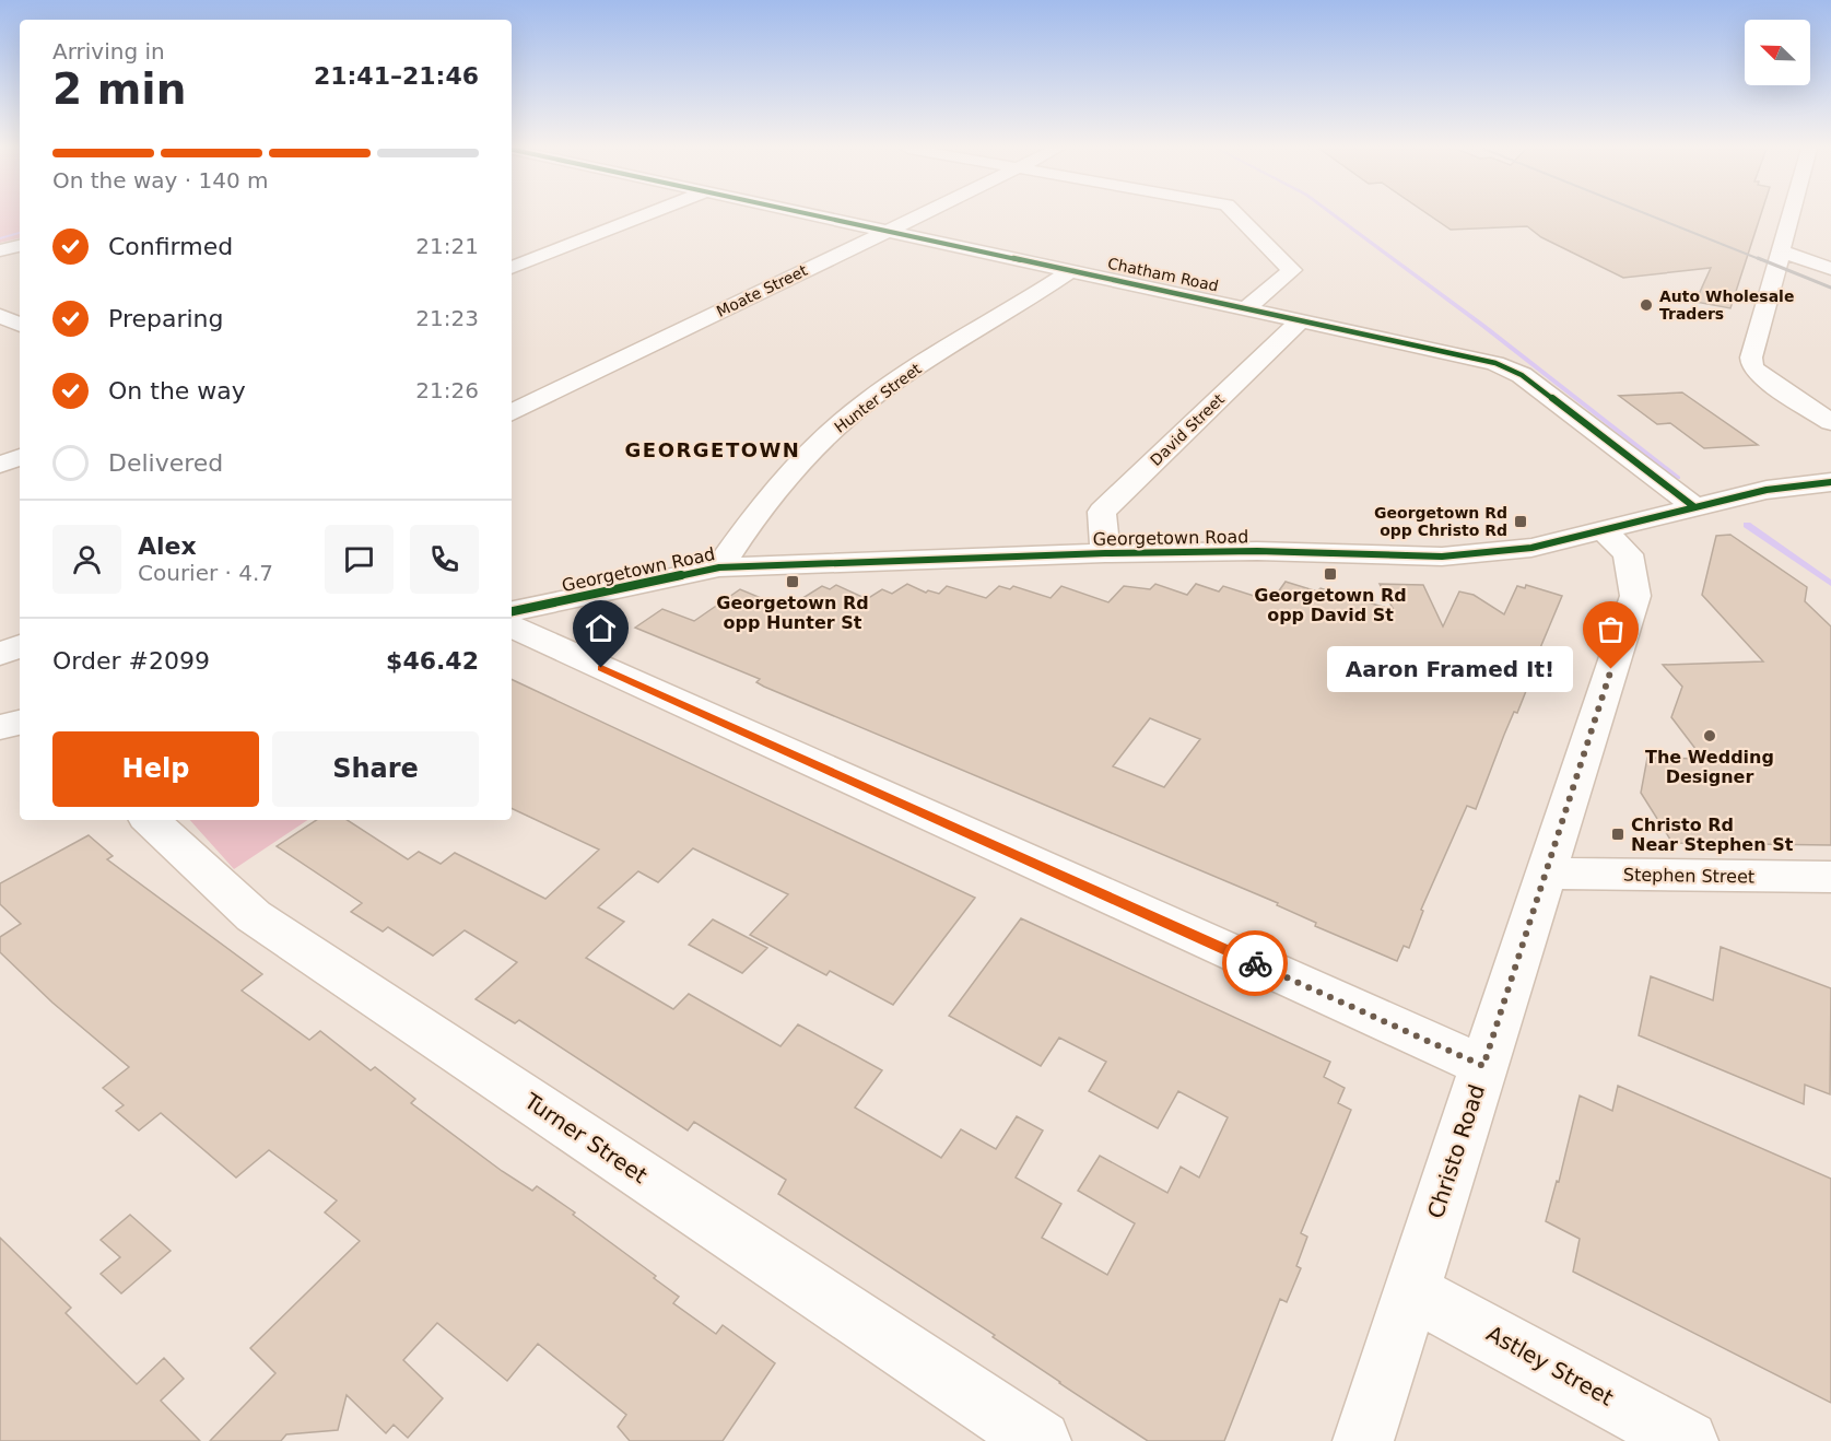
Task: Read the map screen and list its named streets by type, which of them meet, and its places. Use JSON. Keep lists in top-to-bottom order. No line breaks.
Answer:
{"streets":{"street":["Chatham Road","Moate Street","Hunter Street","David Street","Georgetown Road","Stephen Street","Turner Street","Christo Road","Astley Street"]},"crossings":[["Chatham Road","Moate Street"],["Chatham Road","Hunter Street"],["Chatham Road","David Street"],["Chatham Road","Georgetown Road"],["Hunter Street","Georgetown Road"],["David Street","Georgetown Road"],["Georgetown Road","Christo Road"],["Stephen Street","Christo Road"],["Christo Road","Astley Street"]],"districts":["GEORGETOWN"],"places":{"other":["Auto Wholesale Traders","Aaron Framed It!","The Wedding Designer"],"transit":["Georgetown Rd opp Christo Rd","Georgetown Rd opp David St","Georgetown Rd opp Hunter St","Christo Rd Near Stephen St"]},"north":"top left","page":{"heading":["2 min","Arriving in","21:41–21:46"],"panel":["Alex","Courier · 4.7","Order #2099","$46.42"],"bar":"On the way · 140 m","list":[["Confirmed","21:21"],["Preparing","21:23"],["On the way","21:26"],"Delivered"],"bubble":"Aaron Framed It!","buttons":["Help","Share"]}}
